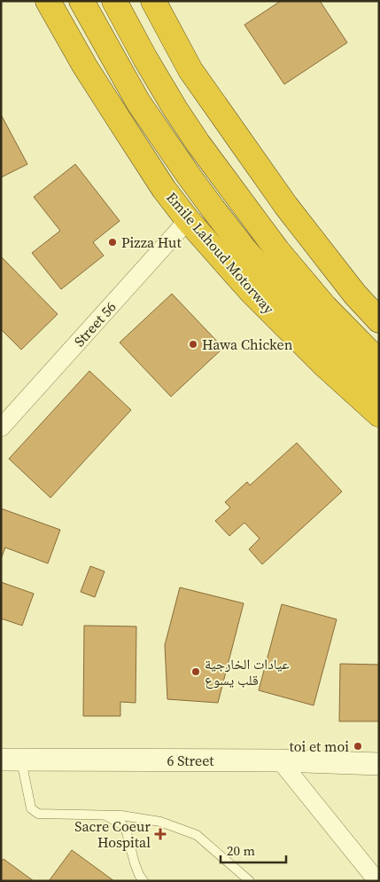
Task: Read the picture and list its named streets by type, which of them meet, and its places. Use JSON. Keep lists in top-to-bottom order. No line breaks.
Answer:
{"streets":{"highway":["Emile Lahoud Motorway"],"street":["Street 56","6 Street"]},"crossings":[["Emile Lahoud Motorway","Street 56"]],"places":{"other":["Pizza Hut","Hawa Chicken","عيادات الخارجية قلب يسوع","toi et moi"],"health":["Sacre Coeur Hospital"]},"scale_bar":"20 m"}
